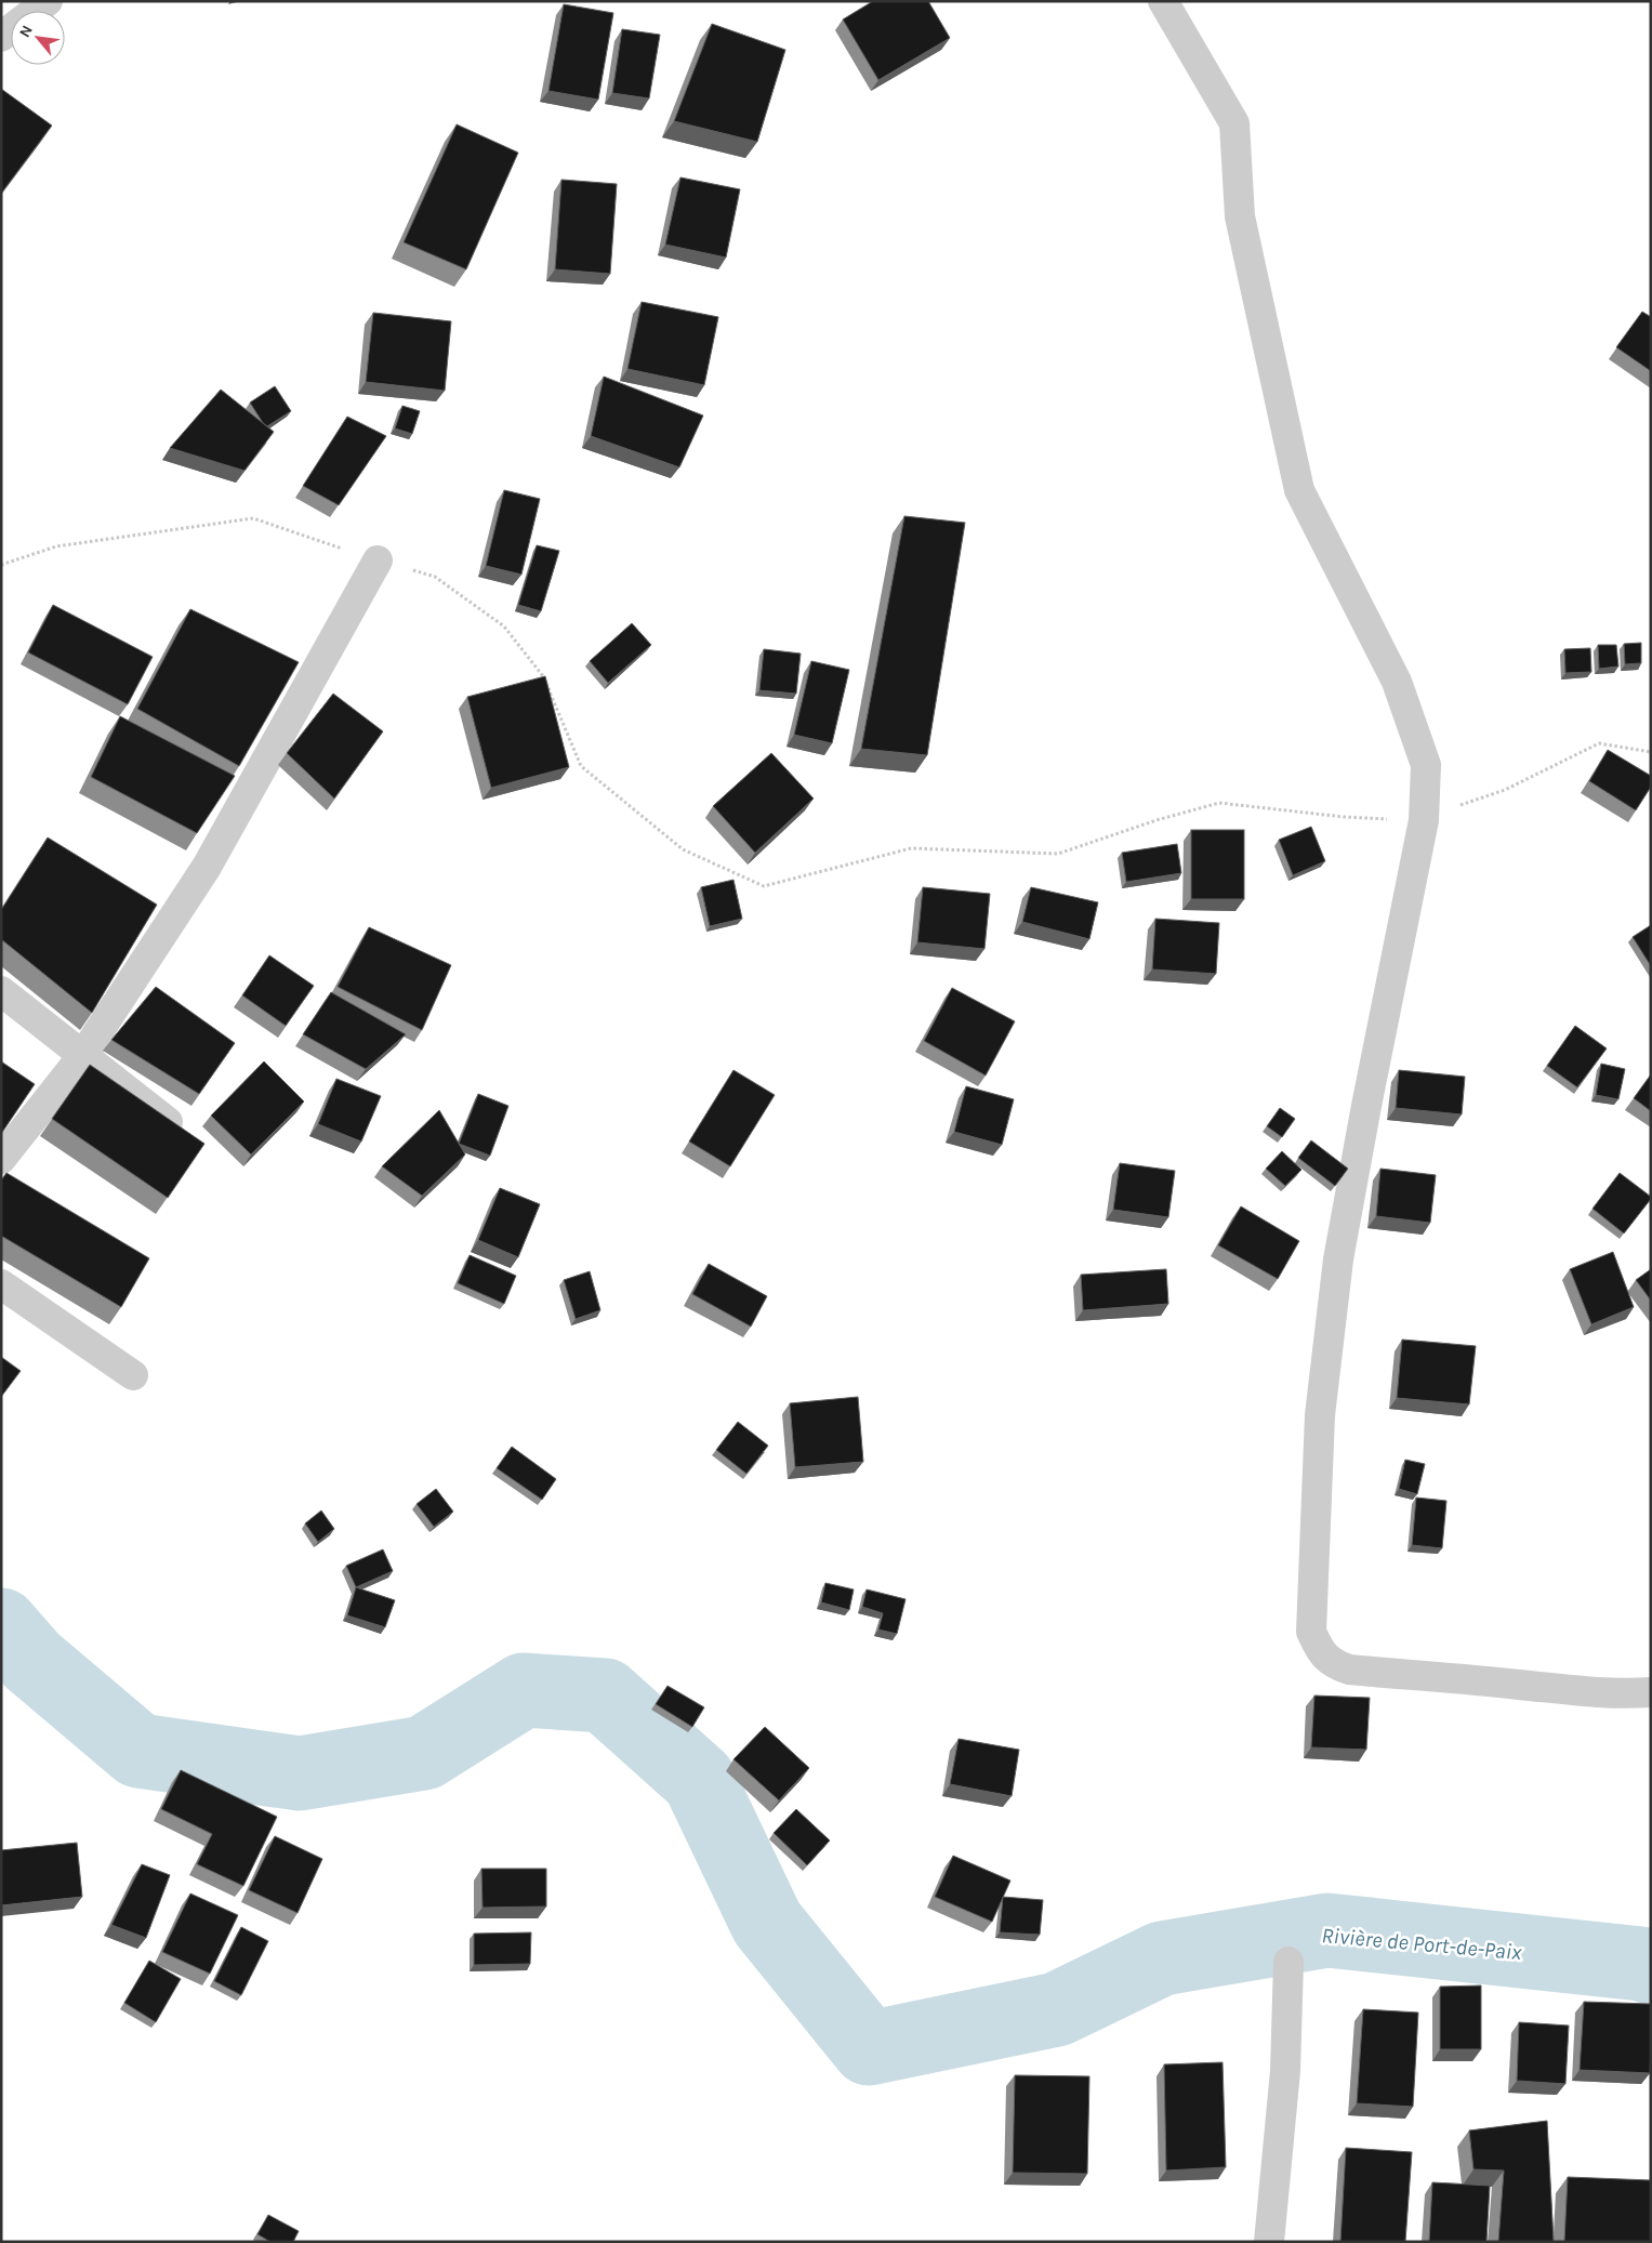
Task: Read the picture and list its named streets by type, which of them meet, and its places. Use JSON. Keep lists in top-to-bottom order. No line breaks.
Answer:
{"water":["Rivière de Port-de-Paix"],"north":"top left"}
